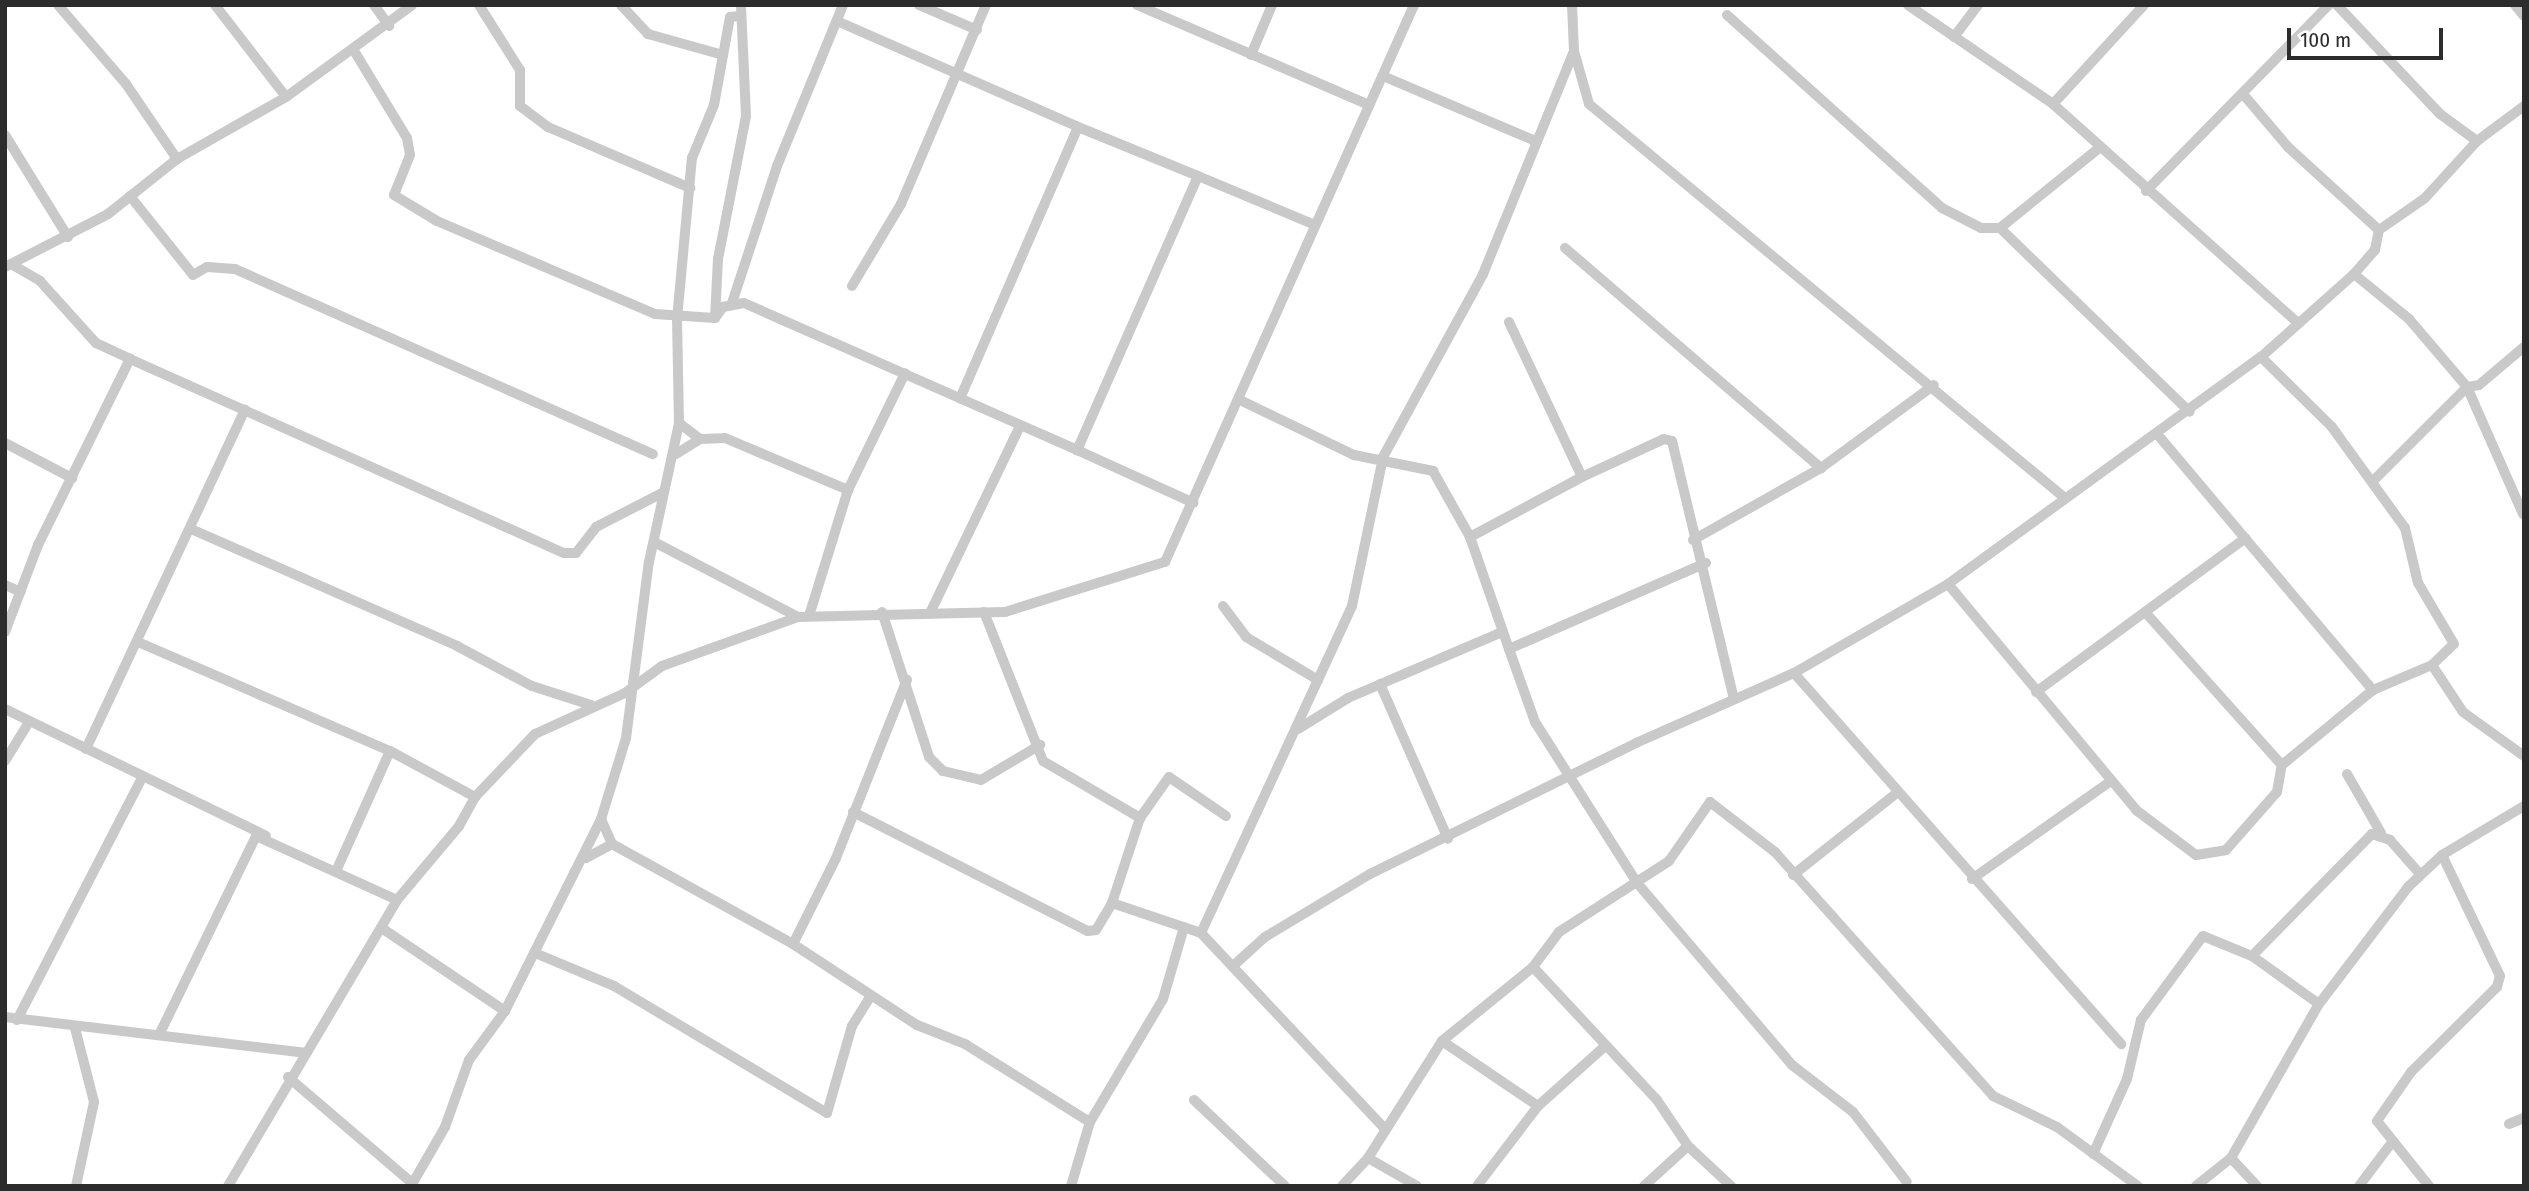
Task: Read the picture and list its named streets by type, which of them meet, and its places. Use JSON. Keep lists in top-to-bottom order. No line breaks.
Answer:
{"scale_bar":"100 m"}
